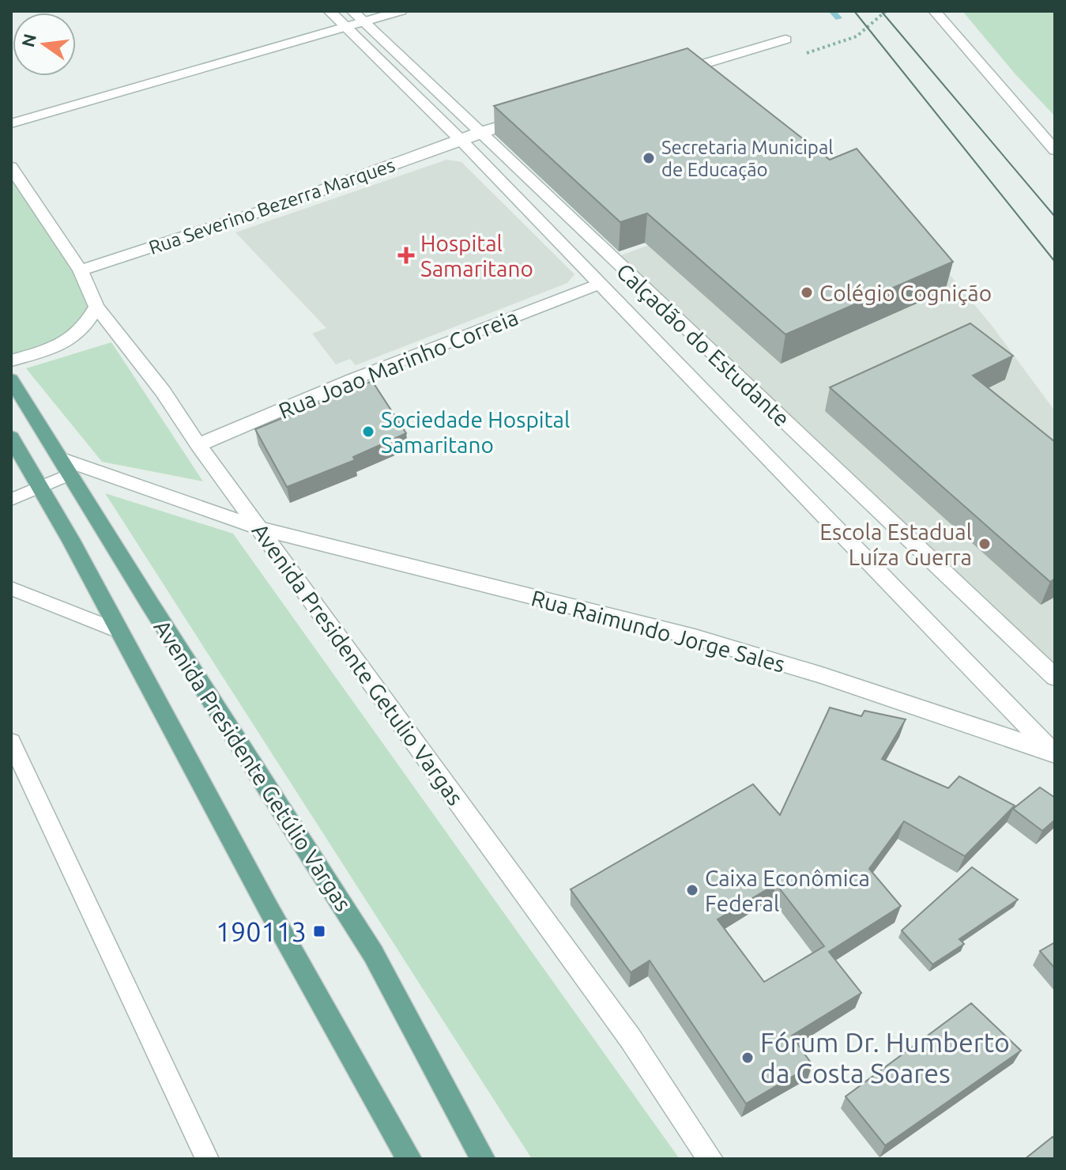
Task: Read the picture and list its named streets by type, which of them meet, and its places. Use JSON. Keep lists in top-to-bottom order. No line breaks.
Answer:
{"streets":{"main road":["Avenida Presidente Getúlio Vargas"],"street":["Rua Severino Bezerra Marques","Calçadão do Estudante","Rua Joao Marinho Correia","Rua Raimundo Jorge Sales","Avenida Presidente Getulio Vargas"]},"crossings":[["Rua Severino Bezerra Marques","Calçadão do Estudante"],["Rua Severino Bezerra Marques","Avenida Presidente Getulio Vargas"],["Rua Joao Marinho Correia","Avenida Presidente Getulio Vargas"],["Rua Raimundo Jorge Sales","Avenida Presidente Getulio Vargas"],["Rua Raimundo Jorge Sales","Avenida Presidente Getúlio Vargas"]],"places":{"other":["Secretaria Municipal de Educação","Colégio Cognição","Sociedade Hospital Samaritano","Escola Estadual Luíza Guerra","Caixa Econômica Federal","Fórum Dr. Humberto da Costa Soares"],"health":["Hospital Samaritano"],"transit":["190113"]},"north":"left"}
